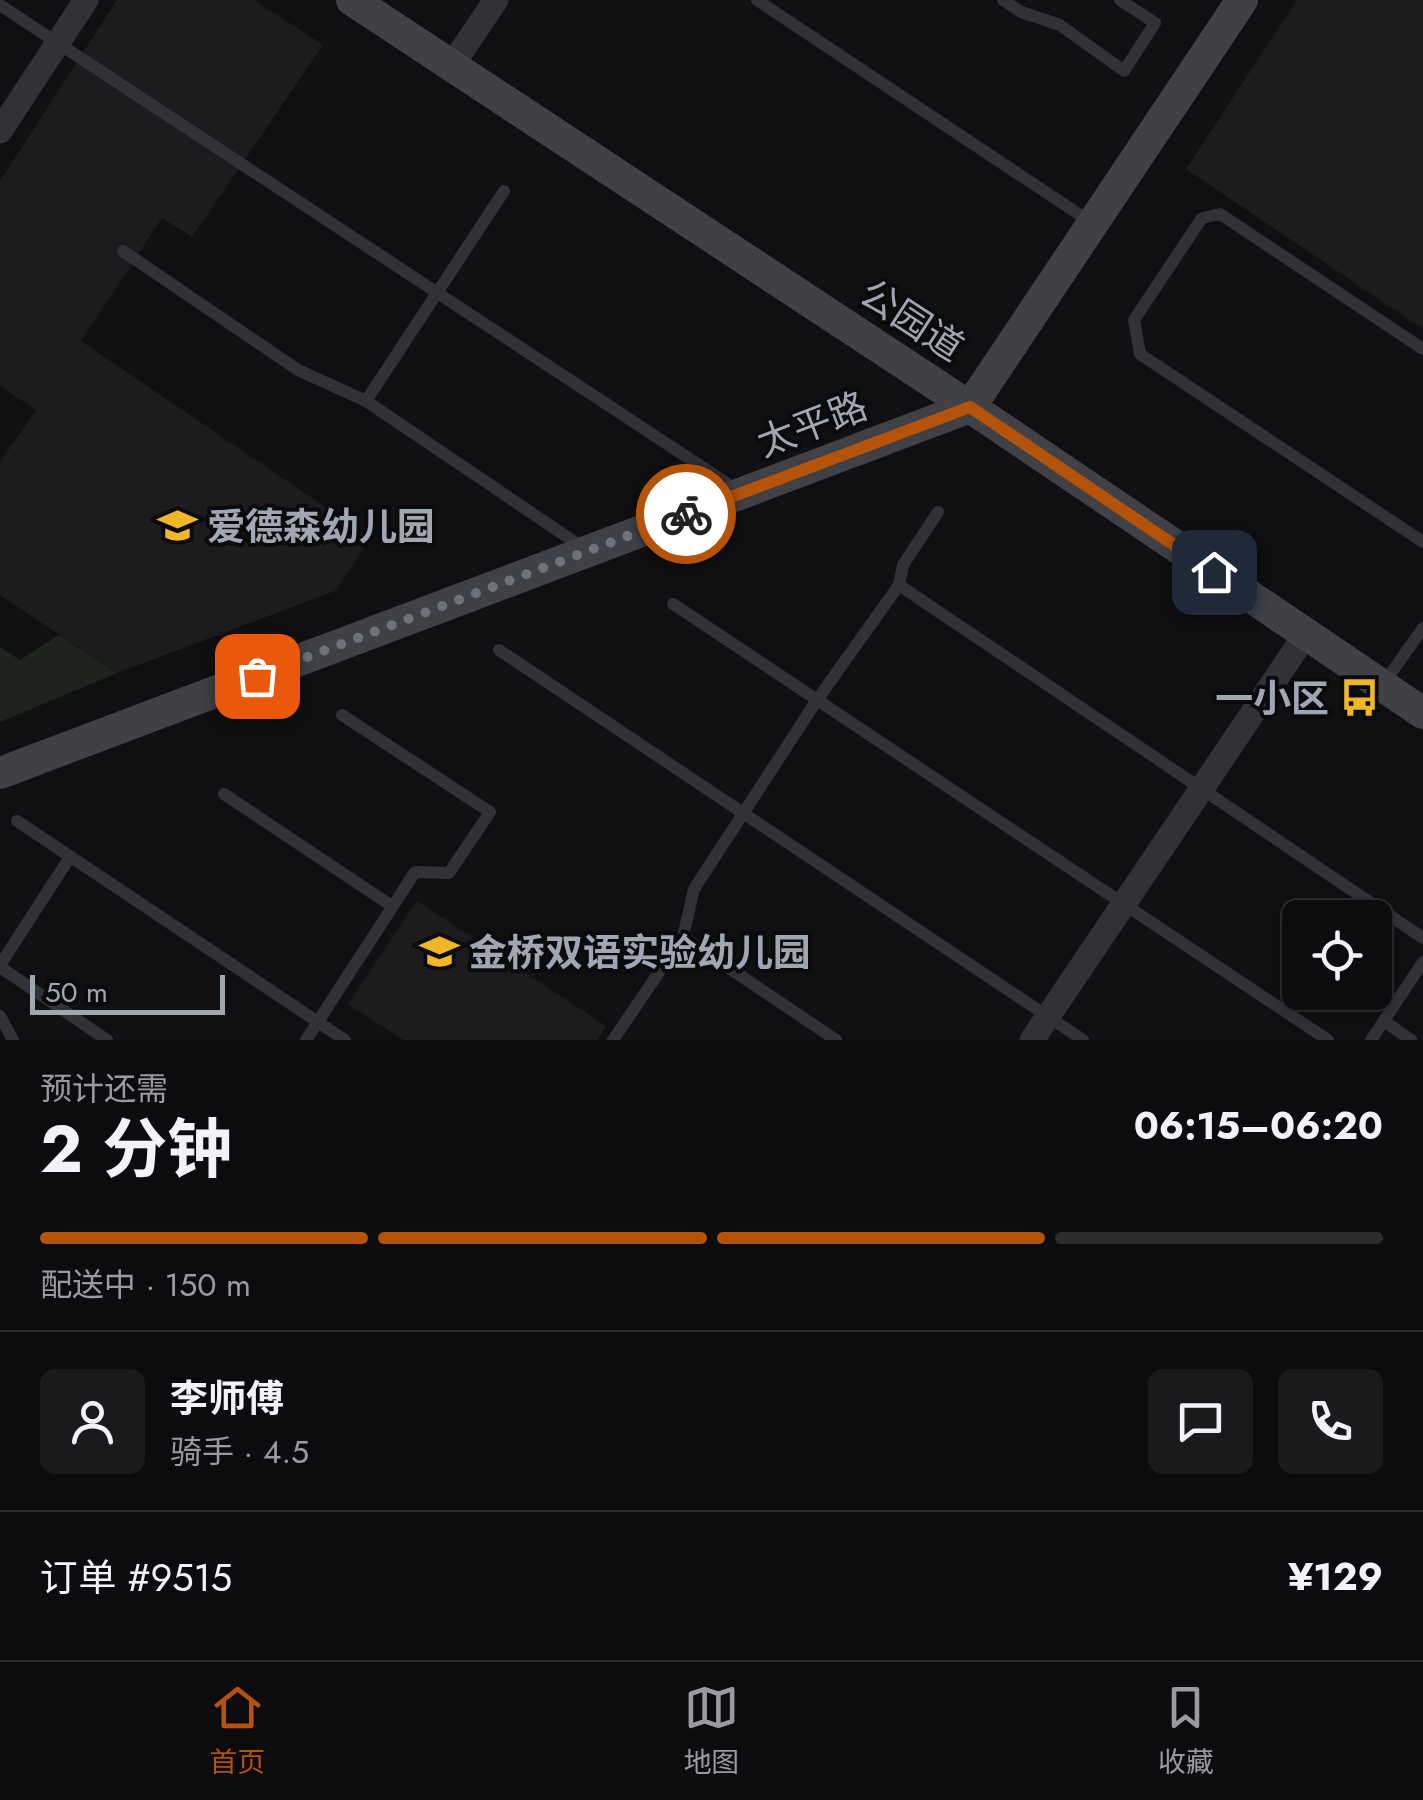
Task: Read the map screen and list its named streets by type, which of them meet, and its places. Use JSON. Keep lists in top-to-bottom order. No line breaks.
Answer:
{"streets":{"street":["公园道","太平路"]},"crossings":[["公园道","太平路"]],"places":{"school or university":["爱德森幼儿园","金桥双语实验幼儿园"],"bus stop":["一小区"]},"scale_bar":"50 m","page":{"scale":"50 m","heading":["2 分钟","预计还需","06:15–06:20"],"panel":["李师傅","骑手 · 4.5","订单 #9515","¥129"],"bar":"配送中 · 150 m","tabs":["首页","地图","收藏"]}}
